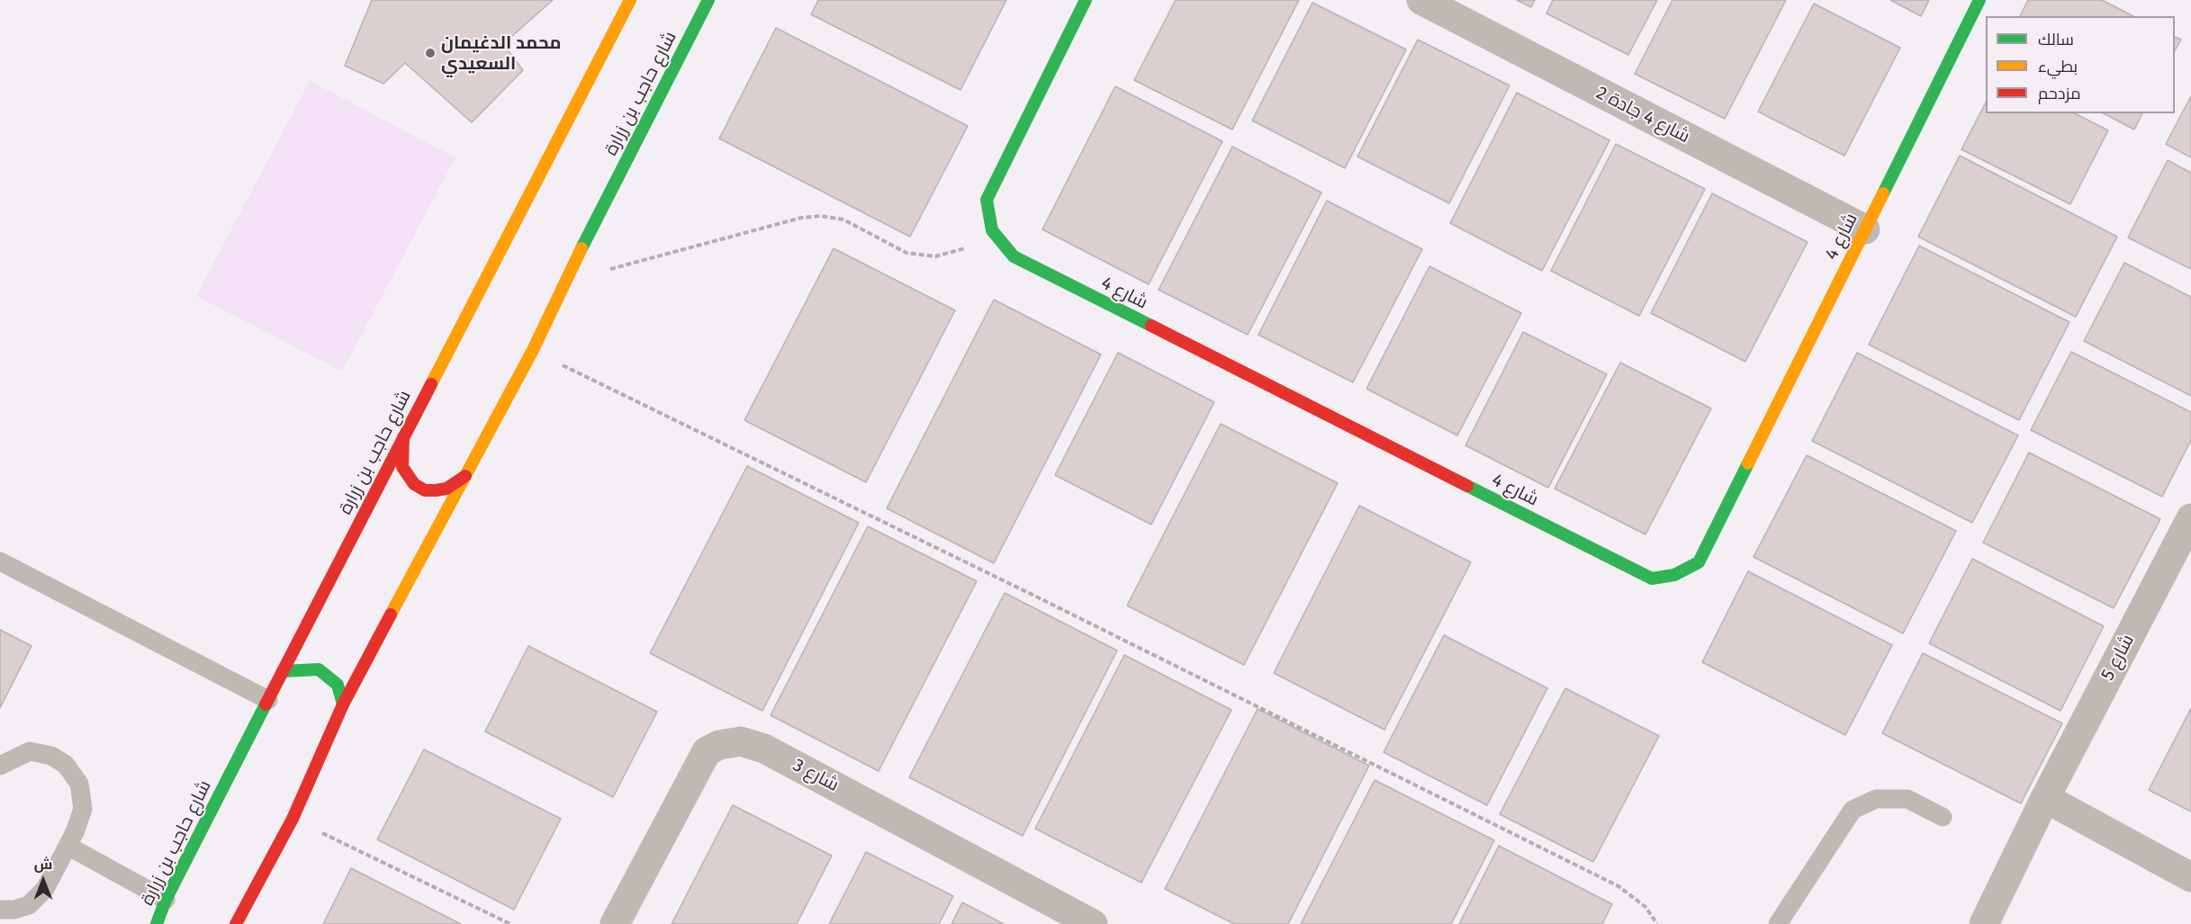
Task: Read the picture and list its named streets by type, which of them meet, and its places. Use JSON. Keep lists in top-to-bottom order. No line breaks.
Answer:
{"streets":{"street":["شارع حاجب بن زرارة","شارع 4 جادة 2","شارع 4","شارع 5","شارع 3"]},"crossings":[["شارع 4 جادة 2","شارع 4"]],"places":["محمد الدغيمان السعيدي"],"legend":["سالك","بطيء","مزدحم"],"north":"top"}
